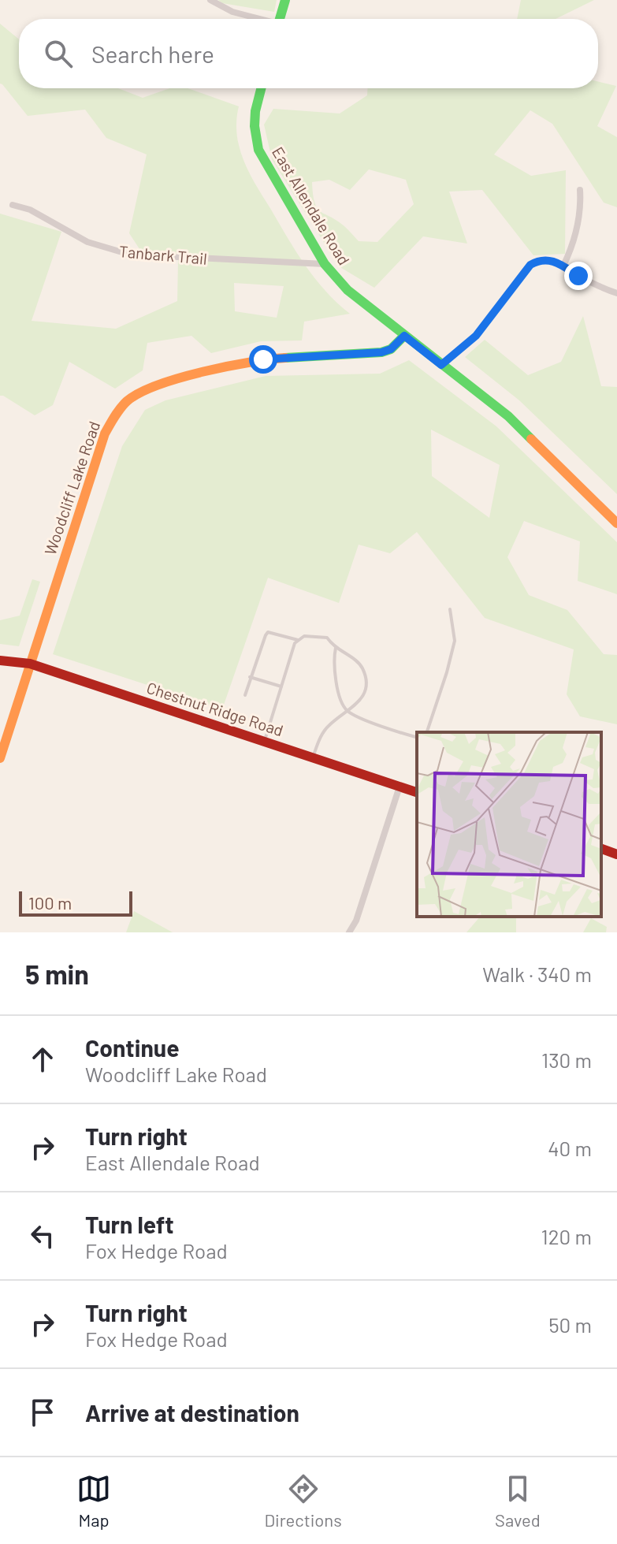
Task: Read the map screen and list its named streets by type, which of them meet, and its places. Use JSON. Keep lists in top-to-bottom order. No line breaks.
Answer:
{"streets":{"main road":["East Allendale Road","Woodcliff Lake Road","Chestnut Ridge Road"],"street":["Tanbark Trail"]},"crossings":[["East Allendale Road","Tanbark Trail"],["East Allendale Road","Woodcliff Lake Road"],["Woodcliff Lake Road","Chestnut Ridge Road"]],"scale_bar":"100 m","page":{"search":"Search here","scale":"100 m","heading":["5 min","Walk · 340 m"],"list":[["Continue","Woodcliff Lake Road","130 m"],["Turn right","East Allendale Road","40 m"],["Turn left","Fox Hedge Road","120 m"],["Turn right","Fox Hedge Road","50 m"],"Arrive at destination"],"nav":["Map","Directions","Saved"]}}
